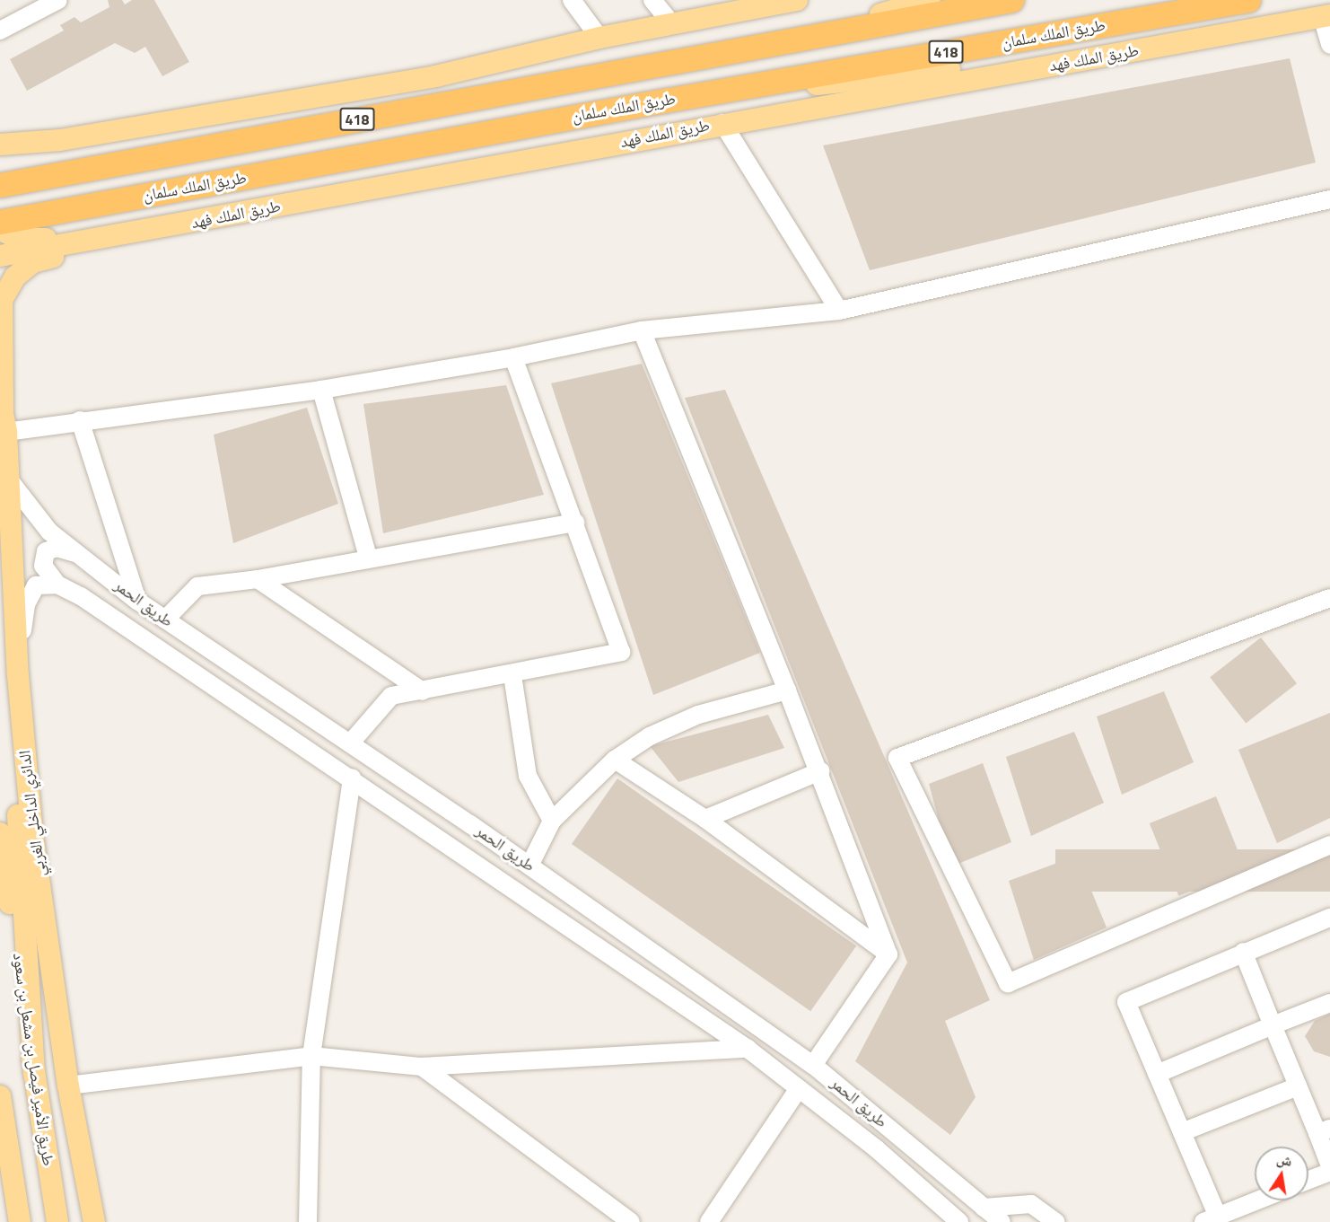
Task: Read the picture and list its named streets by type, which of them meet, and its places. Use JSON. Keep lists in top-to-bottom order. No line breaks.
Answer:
{"streets":{"highway":["طريق الملك سلمان","418"],"main road":["طريق الملك فهد","الدائري الداخلي الغربي","طريق الأمير فيصل بن مشعل بن سعود"],"street":["طريق الحمر"]},"crossings":[["طريق الملك فهد","الدائري الداخلي الغربي"],["طريق الحمر","الدائري الداخلي الغربي"]],"north":"top"}
